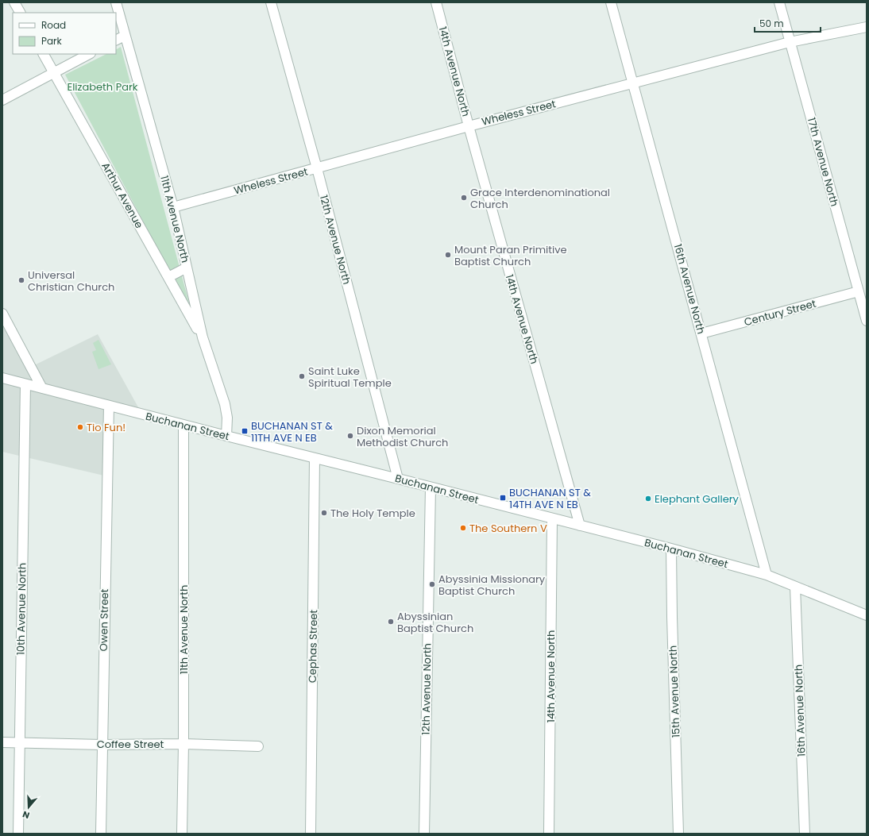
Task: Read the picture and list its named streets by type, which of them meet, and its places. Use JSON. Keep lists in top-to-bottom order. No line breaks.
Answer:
{"streets":{"street":["14th Avenue North","Wheless Street","17th Avenue North","Arthur Avenue","11th Avenue North","12th Avenue North","16th Avenue North","Century Street","Buchanan Street","10th Avenue North","Owen Street","Cephas Street","15th Avenue North","Coffee Street"]},"crossings":[["14th Avenue North","Wheless Street"],["14th Avenue North","Buchanan Street"],["Wheless Street","17th Avenue North"],["Wheless Street","11th Avenue North"],["Wheless Street","12th Avenue North"],["Wheless Street","16th Avenue North"],["17th Avenue North","Century Street"],["Arthur Avenue","11th Avenue North"],["11th Avenue North","Buchanan Street"],["11th Avenue North","Coffee Street"],["12th Avenue North","Buchanan Street"],["16th Avenue North","Century Street"],["16th Avenue North","Buchanan Street"],["Buchanan Street","10th Avenue North"],["Buchanan Street","Owen Street"],["Buchanan Street","Cephas Street"],["Buchanan Street","15th Avenue North"],["10th Avenue North","Coffee Street"],["Owen Street","Coffee Street"]],"parks":["Elizabeth Park"],"places":{"other":["Grace Interdenominational Church","Mount Paran Primitive Baptist Church","Universal Christian Church","Saint Luke Spiritual Temple","Tio Fun!","Dixon Memorial Methodist Church","Elephant Gallery","The Holy Temple","The Southern V","Abyssinia Missionary Baptist Church","Abyssinian Baptist Church"],"transit":["BUCHANAN ST & 11TH AVE N EB","BUCHANAN ST & 14TH AVE N EB"]},"legend":["Road","Park"],"scale_bar":"50 m","north":"bottom"}
